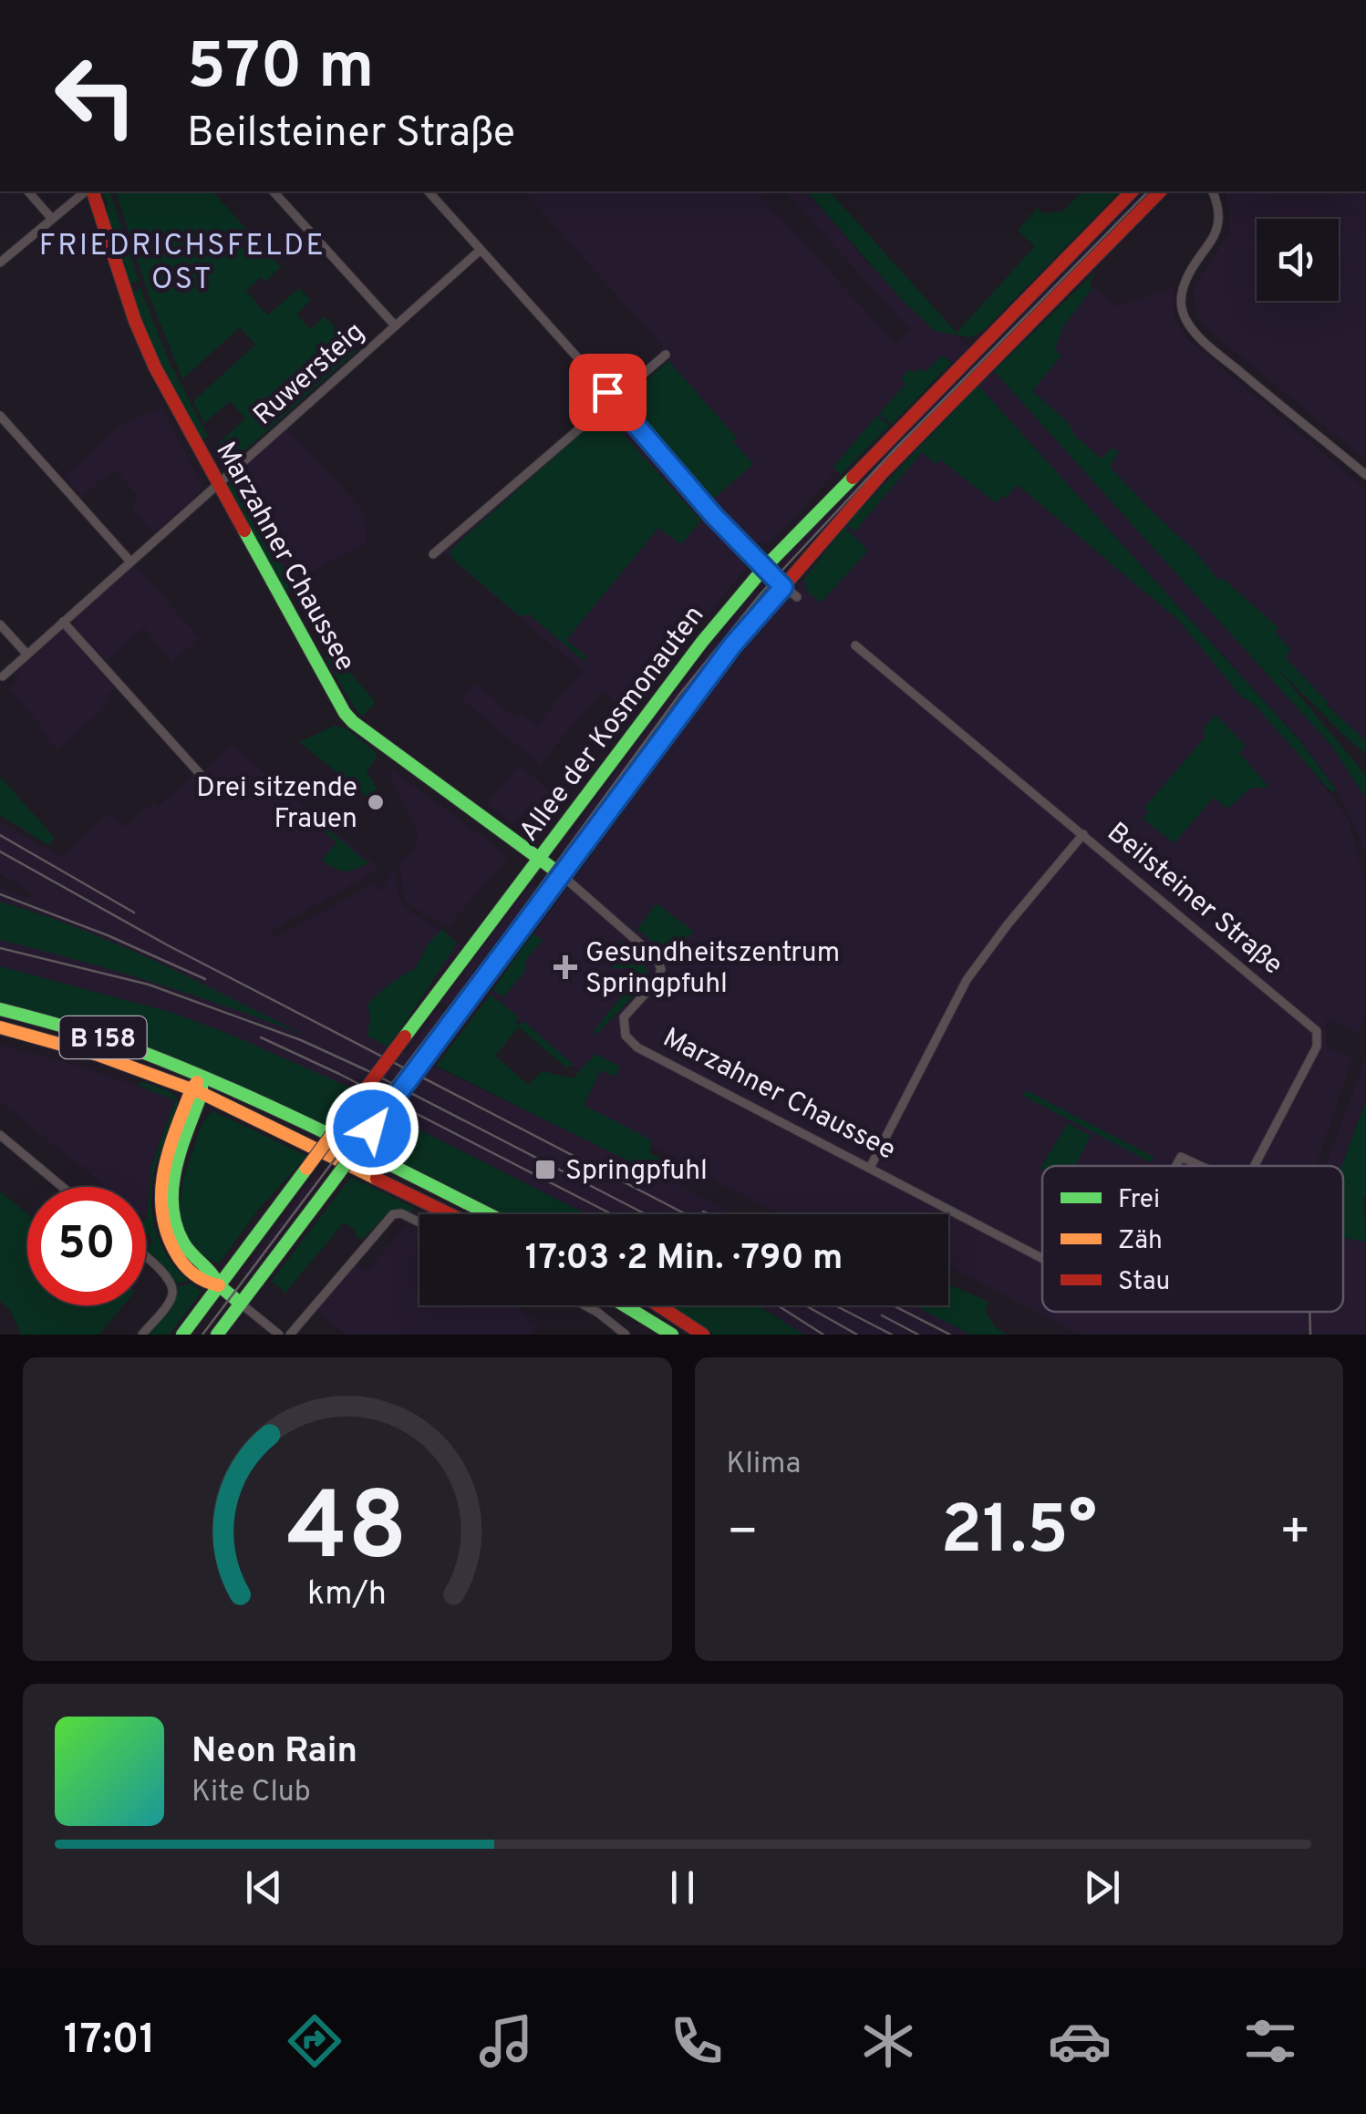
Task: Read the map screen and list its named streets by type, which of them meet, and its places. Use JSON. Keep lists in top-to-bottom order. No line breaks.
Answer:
{"streets":{"main road":["Marzahner Chaussee","Allee der Kosmonauten","B 158"],"street":["Ruwersteig","Beilsteiner Straße"]},"crossings":[["Ruwersteig","Marzahner Chaussee"],["Marzahner Chaussee","Allee der Kosmonauten"],["Marzahner Chaussee","Beilsteiner Straße"]],"districts":["FRIEDRICHSFELDE OST"],"places":{"other":["Drei sitzende Frauen"],"health":["Gesundheitszentrum Springpfuhl"],"transit":["Springpfuhl"]},"legend":["Frei","Zäh","Stau"],"page":{"turn":["570 m","Beilsteiner Straße"],"limit":"50","trip":"17:03 · 2 Min. · 790 m","tile":"Klima","heat":["−","21.5°","+"],"song":["Neon Rain","Kite Club"],"tabs":"17:01","gauge":["48","km/h"]}}
